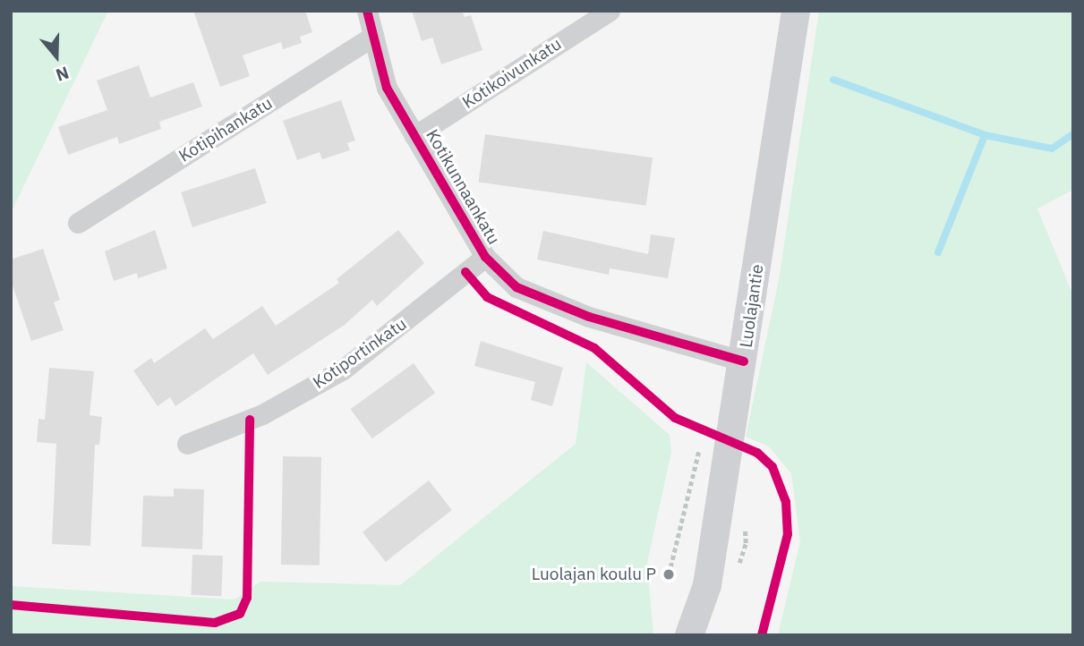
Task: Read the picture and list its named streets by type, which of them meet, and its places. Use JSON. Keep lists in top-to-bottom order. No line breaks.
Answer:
{"streets":{"main road":["Luolajantie"],"street":["Kotikoivunkatu","Kotipihankatu","Kotikunnaankatu","Kotiportinkatu"]},"crossings":[["Kotikoivunkatu","Kotikunnaankatu"],["Kotipihankatu","Kotikunnaankatu"],["Kotikunnaankatu","Luolajantie"],["Kotikunnaankatu","Kotiportinkatu"]],"places":["Luolajan koulu P"],"north":"bottom"}
